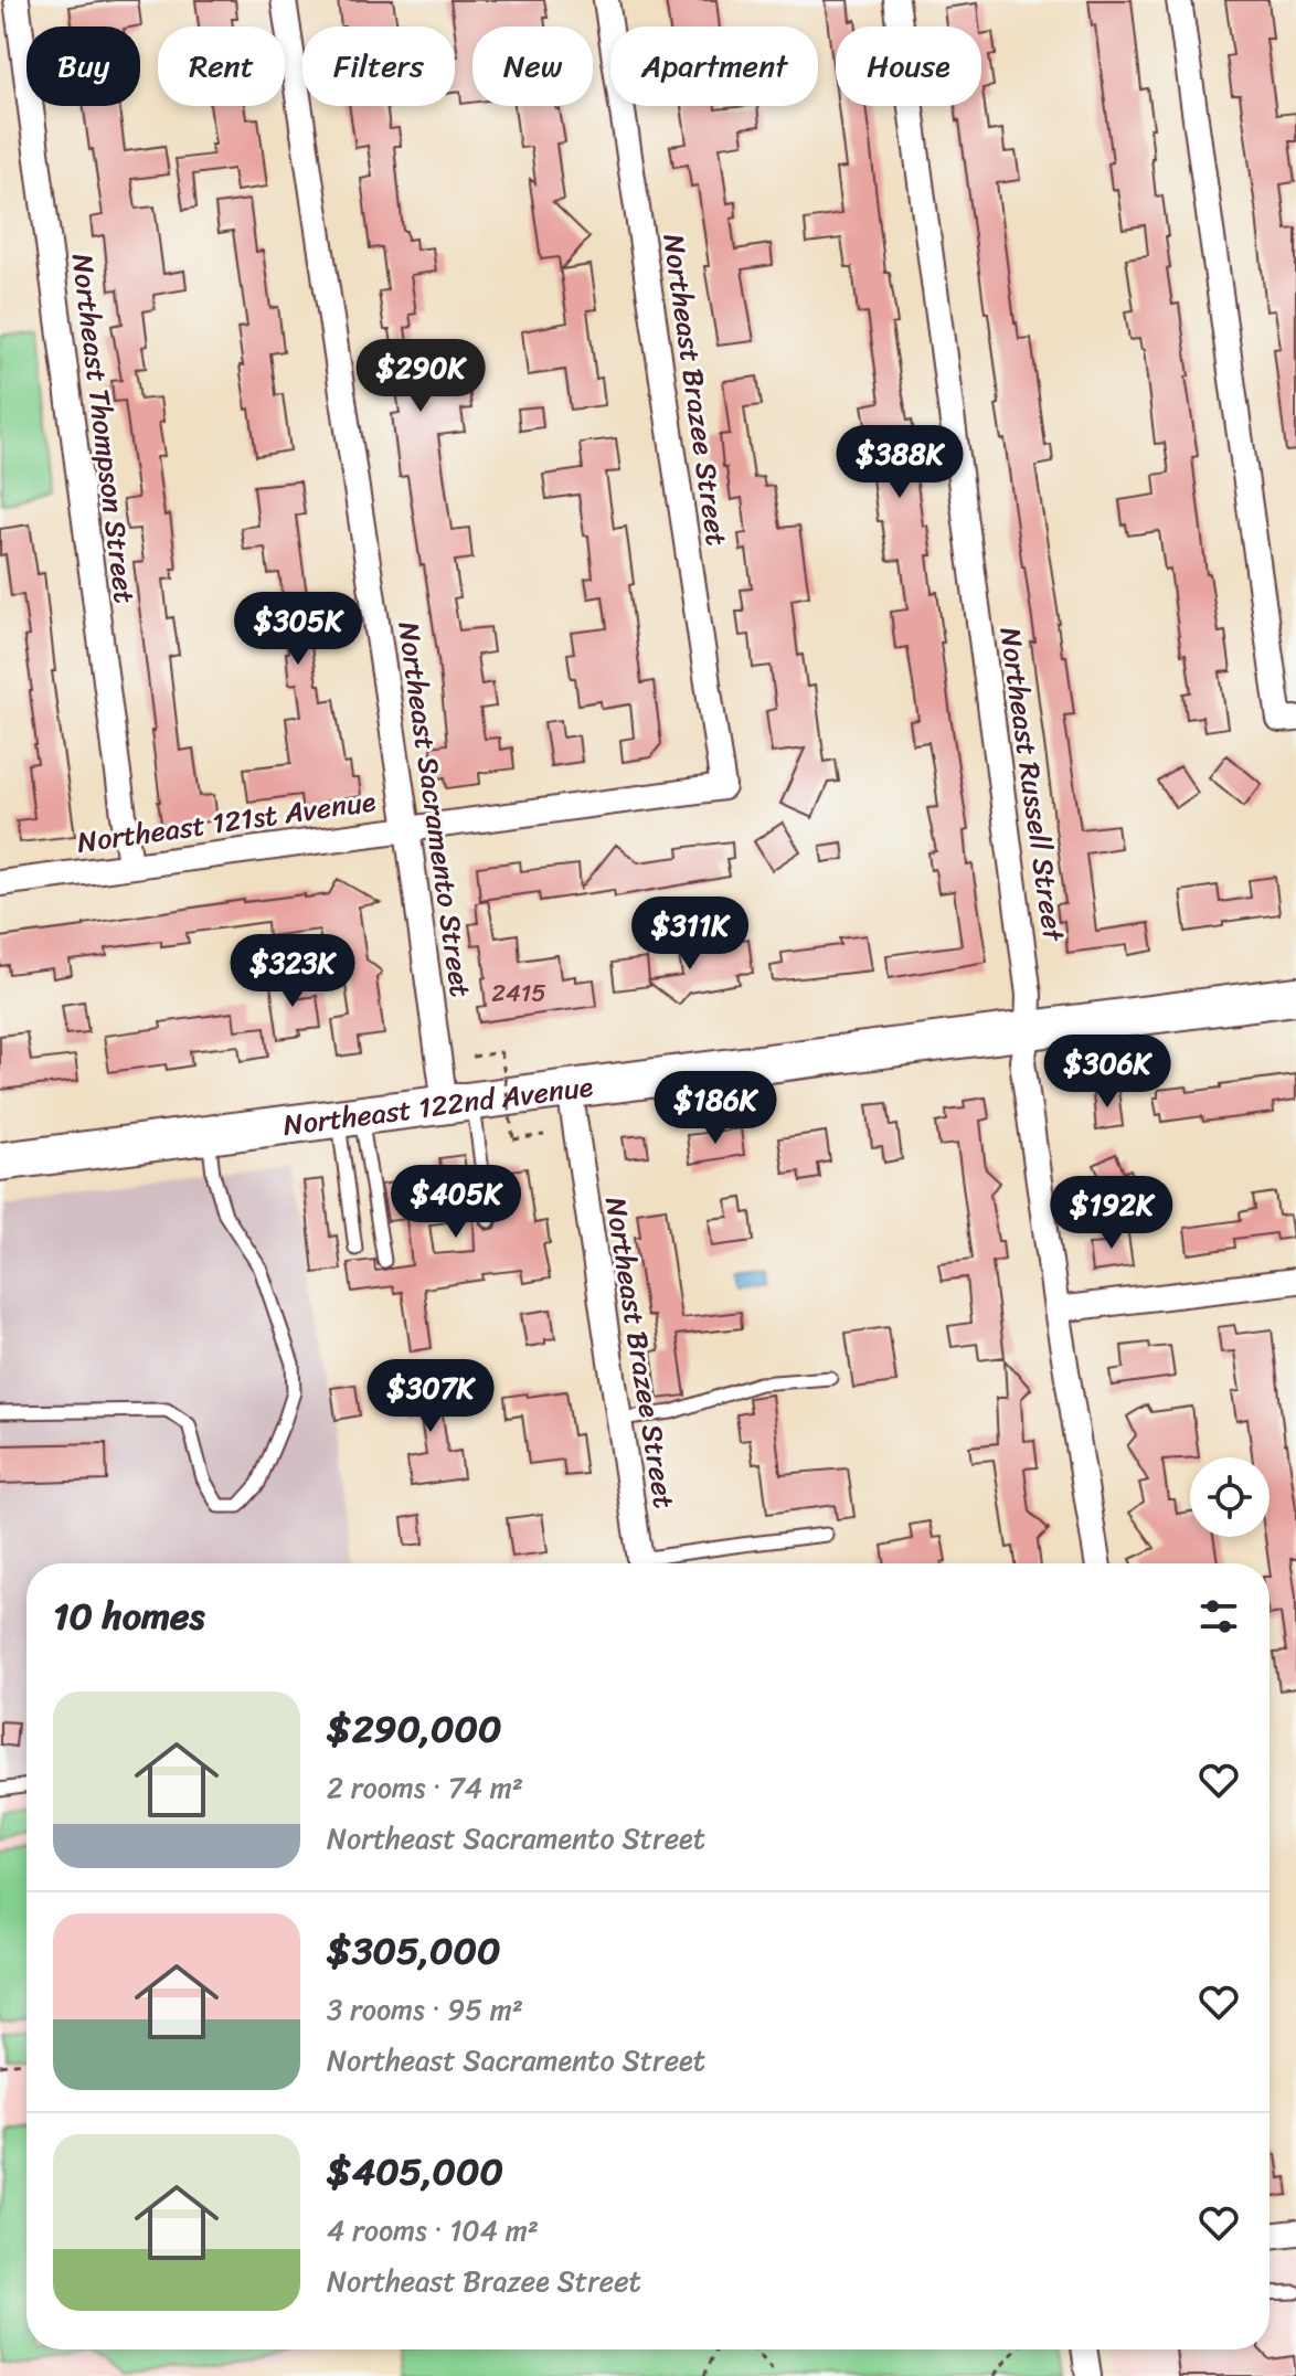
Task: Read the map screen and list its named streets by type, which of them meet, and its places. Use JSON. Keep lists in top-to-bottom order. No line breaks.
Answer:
{"streets":{"main road":["Northeast 122nd Avenue"],"street":["Northeast Brazee Street","Northeast Thompson Street","Northeast Russell Street","Northeast Sacramento Street","Northeast 121st Avenue"]},"crossings":[["Northeast Brazee Street","Northeast 121st Avenue"],["Northeast Brazee Street","Northeast 122nd Avenue"],["Northeast Thompson Street","Northeast 121st Avenue"],["Northeast Russell Street","Northeast 122nd Avenue"],["Northeast Sacramento Street","Northeast 121st Avenue"],["Northeast Sacramento Street","Northeast 122nd Avenue"]],"house_numbers":["2415"],"page":{"chip":["Buy","Rent","Filters","New","Apartment","House"],"price":["$290K","$388K","$305K","$311K","$323K","$306K","$186K","$405K","$192K","$307K"],"heading":"10 homes","list":[{"name":"$290,000","note":"2 rooms · 74 m² · Northeast Sacramento Street"},{"name":"$305,000","note":"3 rooms · 95 m² · Northeast Sacramento Street"},{"name":"$405,000","note":"4 rooms · 104 m² · Northeast Brazee Street"}]}}
